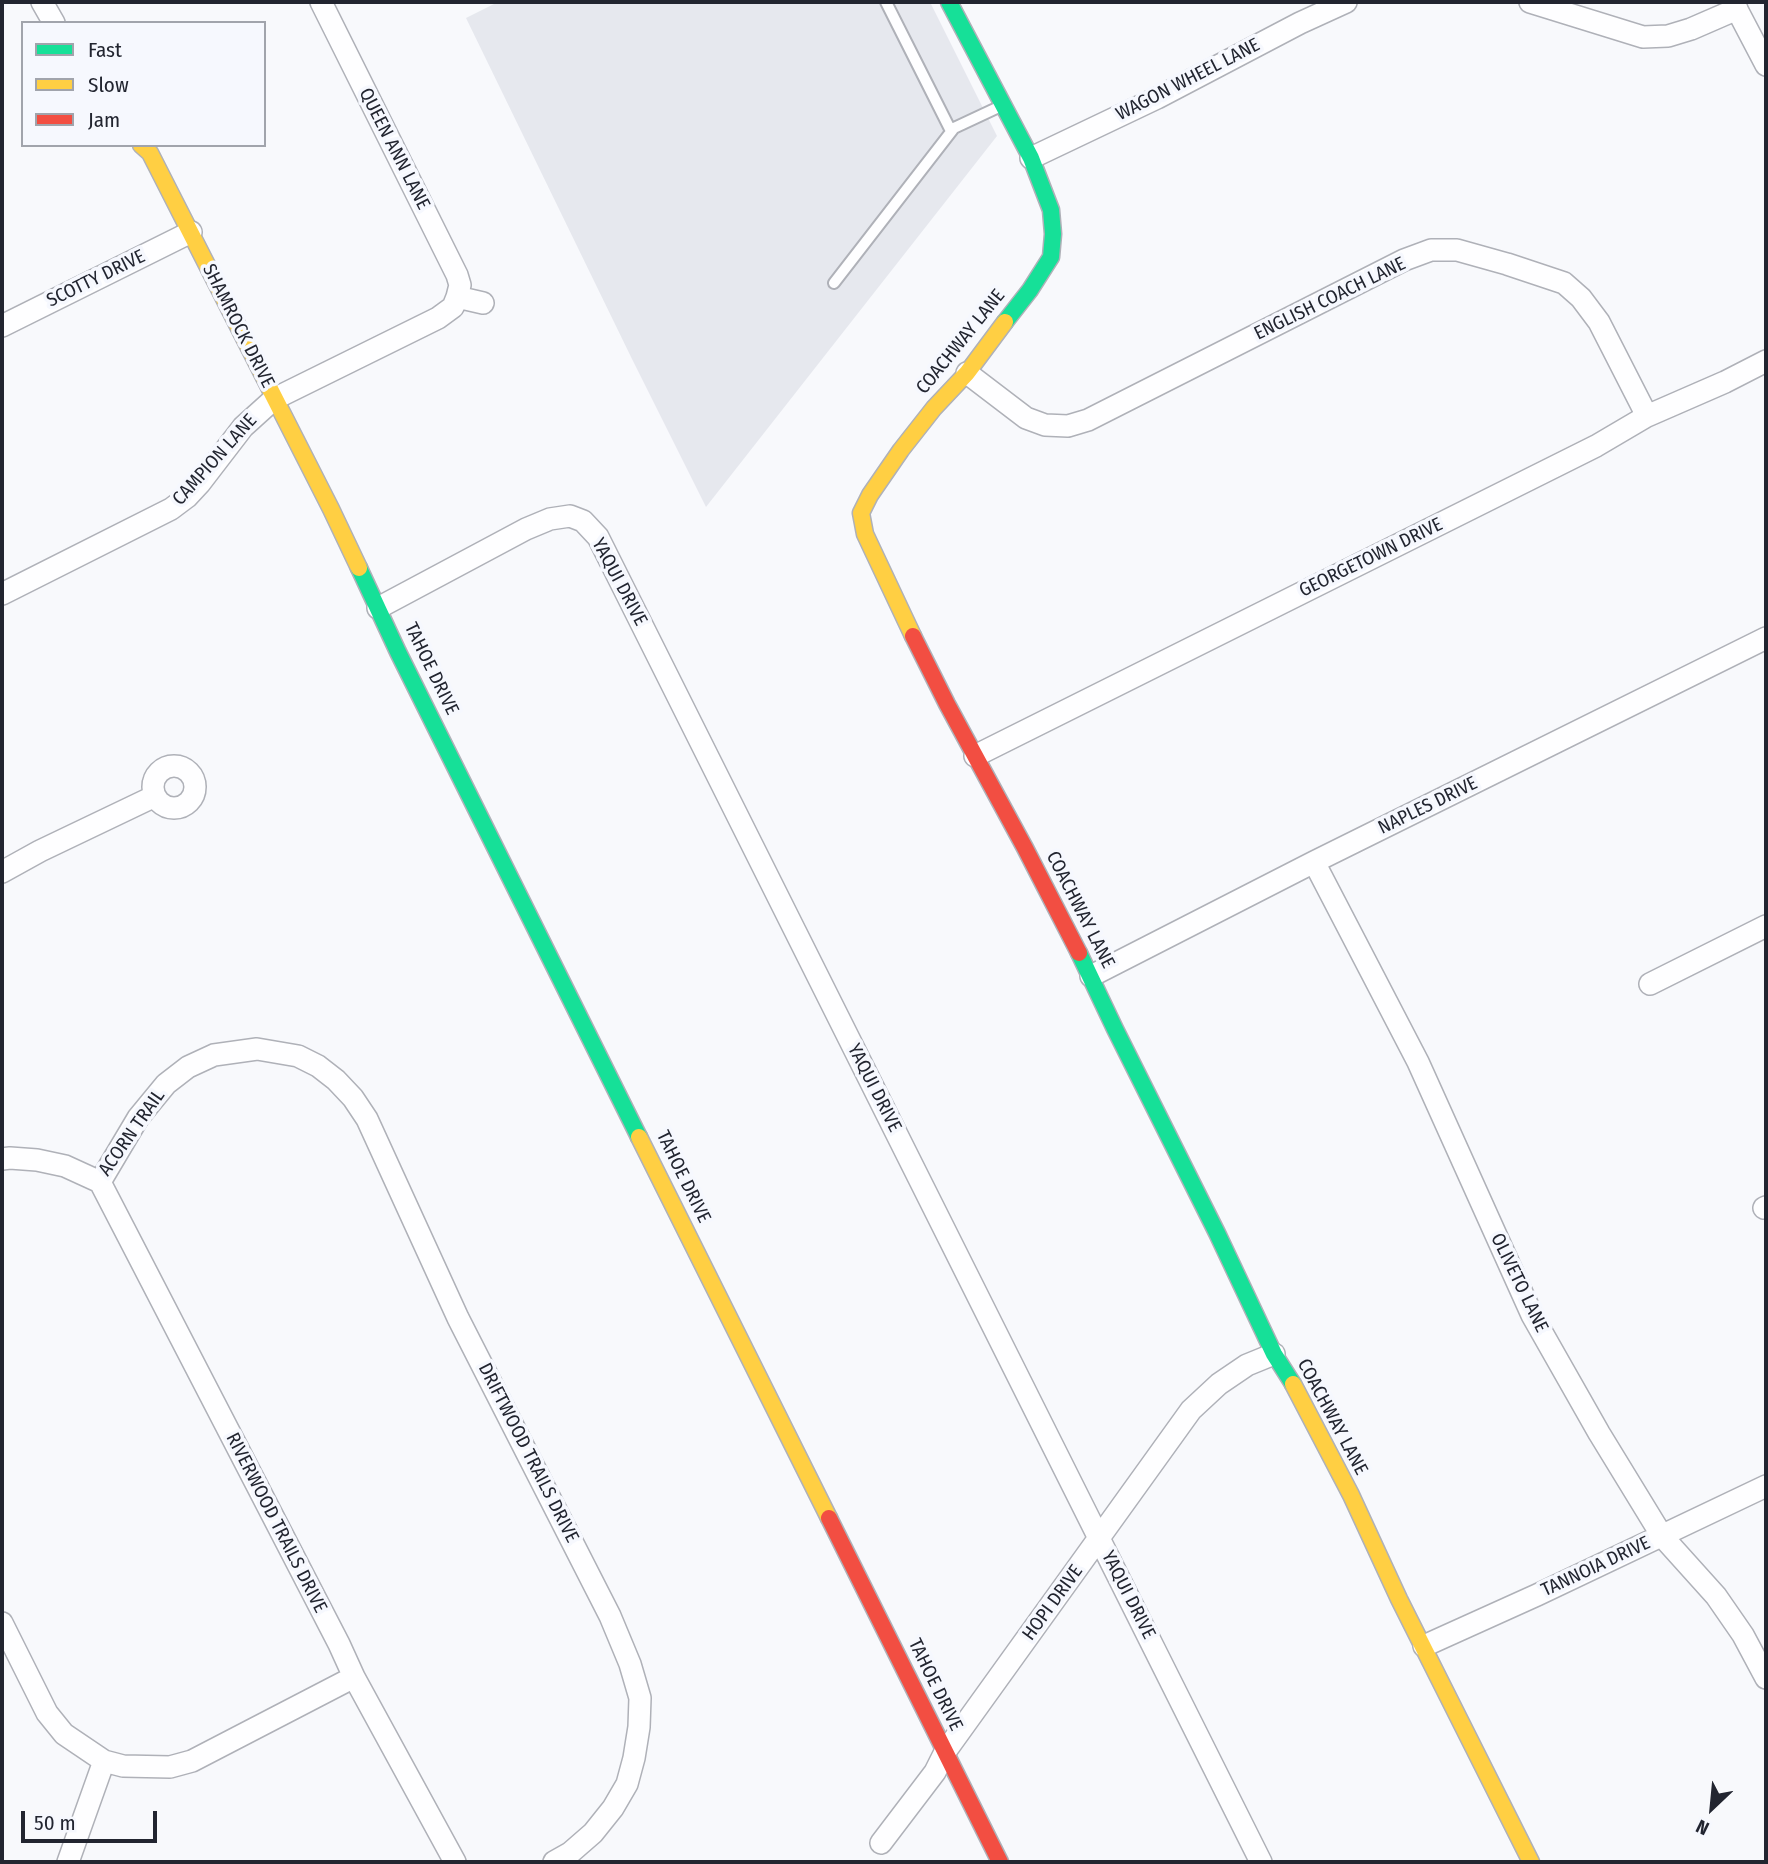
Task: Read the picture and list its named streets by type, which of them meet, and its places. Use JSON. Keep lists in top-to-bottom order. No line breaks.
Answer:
{"streets":{"street":["WAGON WHEEL LANE","QUEEN ANN LANE","SCOTTY DRIVE","ENGLISH COACH LANE","SHAMROCK DRIVE","COACHWAY LANE","CAMPION LANE","GEORGETOWN DRIVE","YAQUI DRIVE","TAHOE DRIVE","NAPLES DRIVE","ACORN TRAIL","OLIVETO LANE","DRIFTWOOD TRAILS DRIVE","RIVERWOOD TRAILS DRIVE","TANNOIA DRIVE","HOPI DRIVE"]},"crossings":[["WAGON WHEEL LANE","COACHWAY LANE"],["QUEEN ANN LANE","CAMPION LANE"],["SCOTTY DRIVE","SHAMROCK DRIVE"],["ENGLISH COACH LANE","COACHWAY LANE"],["ENGLISH COACH LANE","GEORGETOWN DRIVE"],["SHAMROCK DRIVE","CAMPION LANE"],["SHAMROCK DRIVE","TAHOE DRIVE"],["COACHWAY LANE","GEORGETOWN DRIVE"],["COACHWAY LANE","NAPLES DRIVE"],["COACHWAY LANE","TANNOIA DRIVE"],["COACHWAY LANE","HOPI DRIVE"],["YAQUI DRIVE","TAHOE DRIVE"],["YAQUI DRIVE","HOPI DRIVE"],["TAHOE DRIVE","HOPI DRIVE"],["NAPLES DRIVE","OLIVETO LANE"],["ACORN TRAIL","DRIFTWOOD TRAILS DRIVE"],["ACORN TRAIL","RIVERWOOD TRAILS DRIVE"],["OLIVETO LANE","TANNOIA DRIVE"]],"legend":["Fast","Slow","Jam"],"scale_bar":"50 m","north":"bottom left"}
